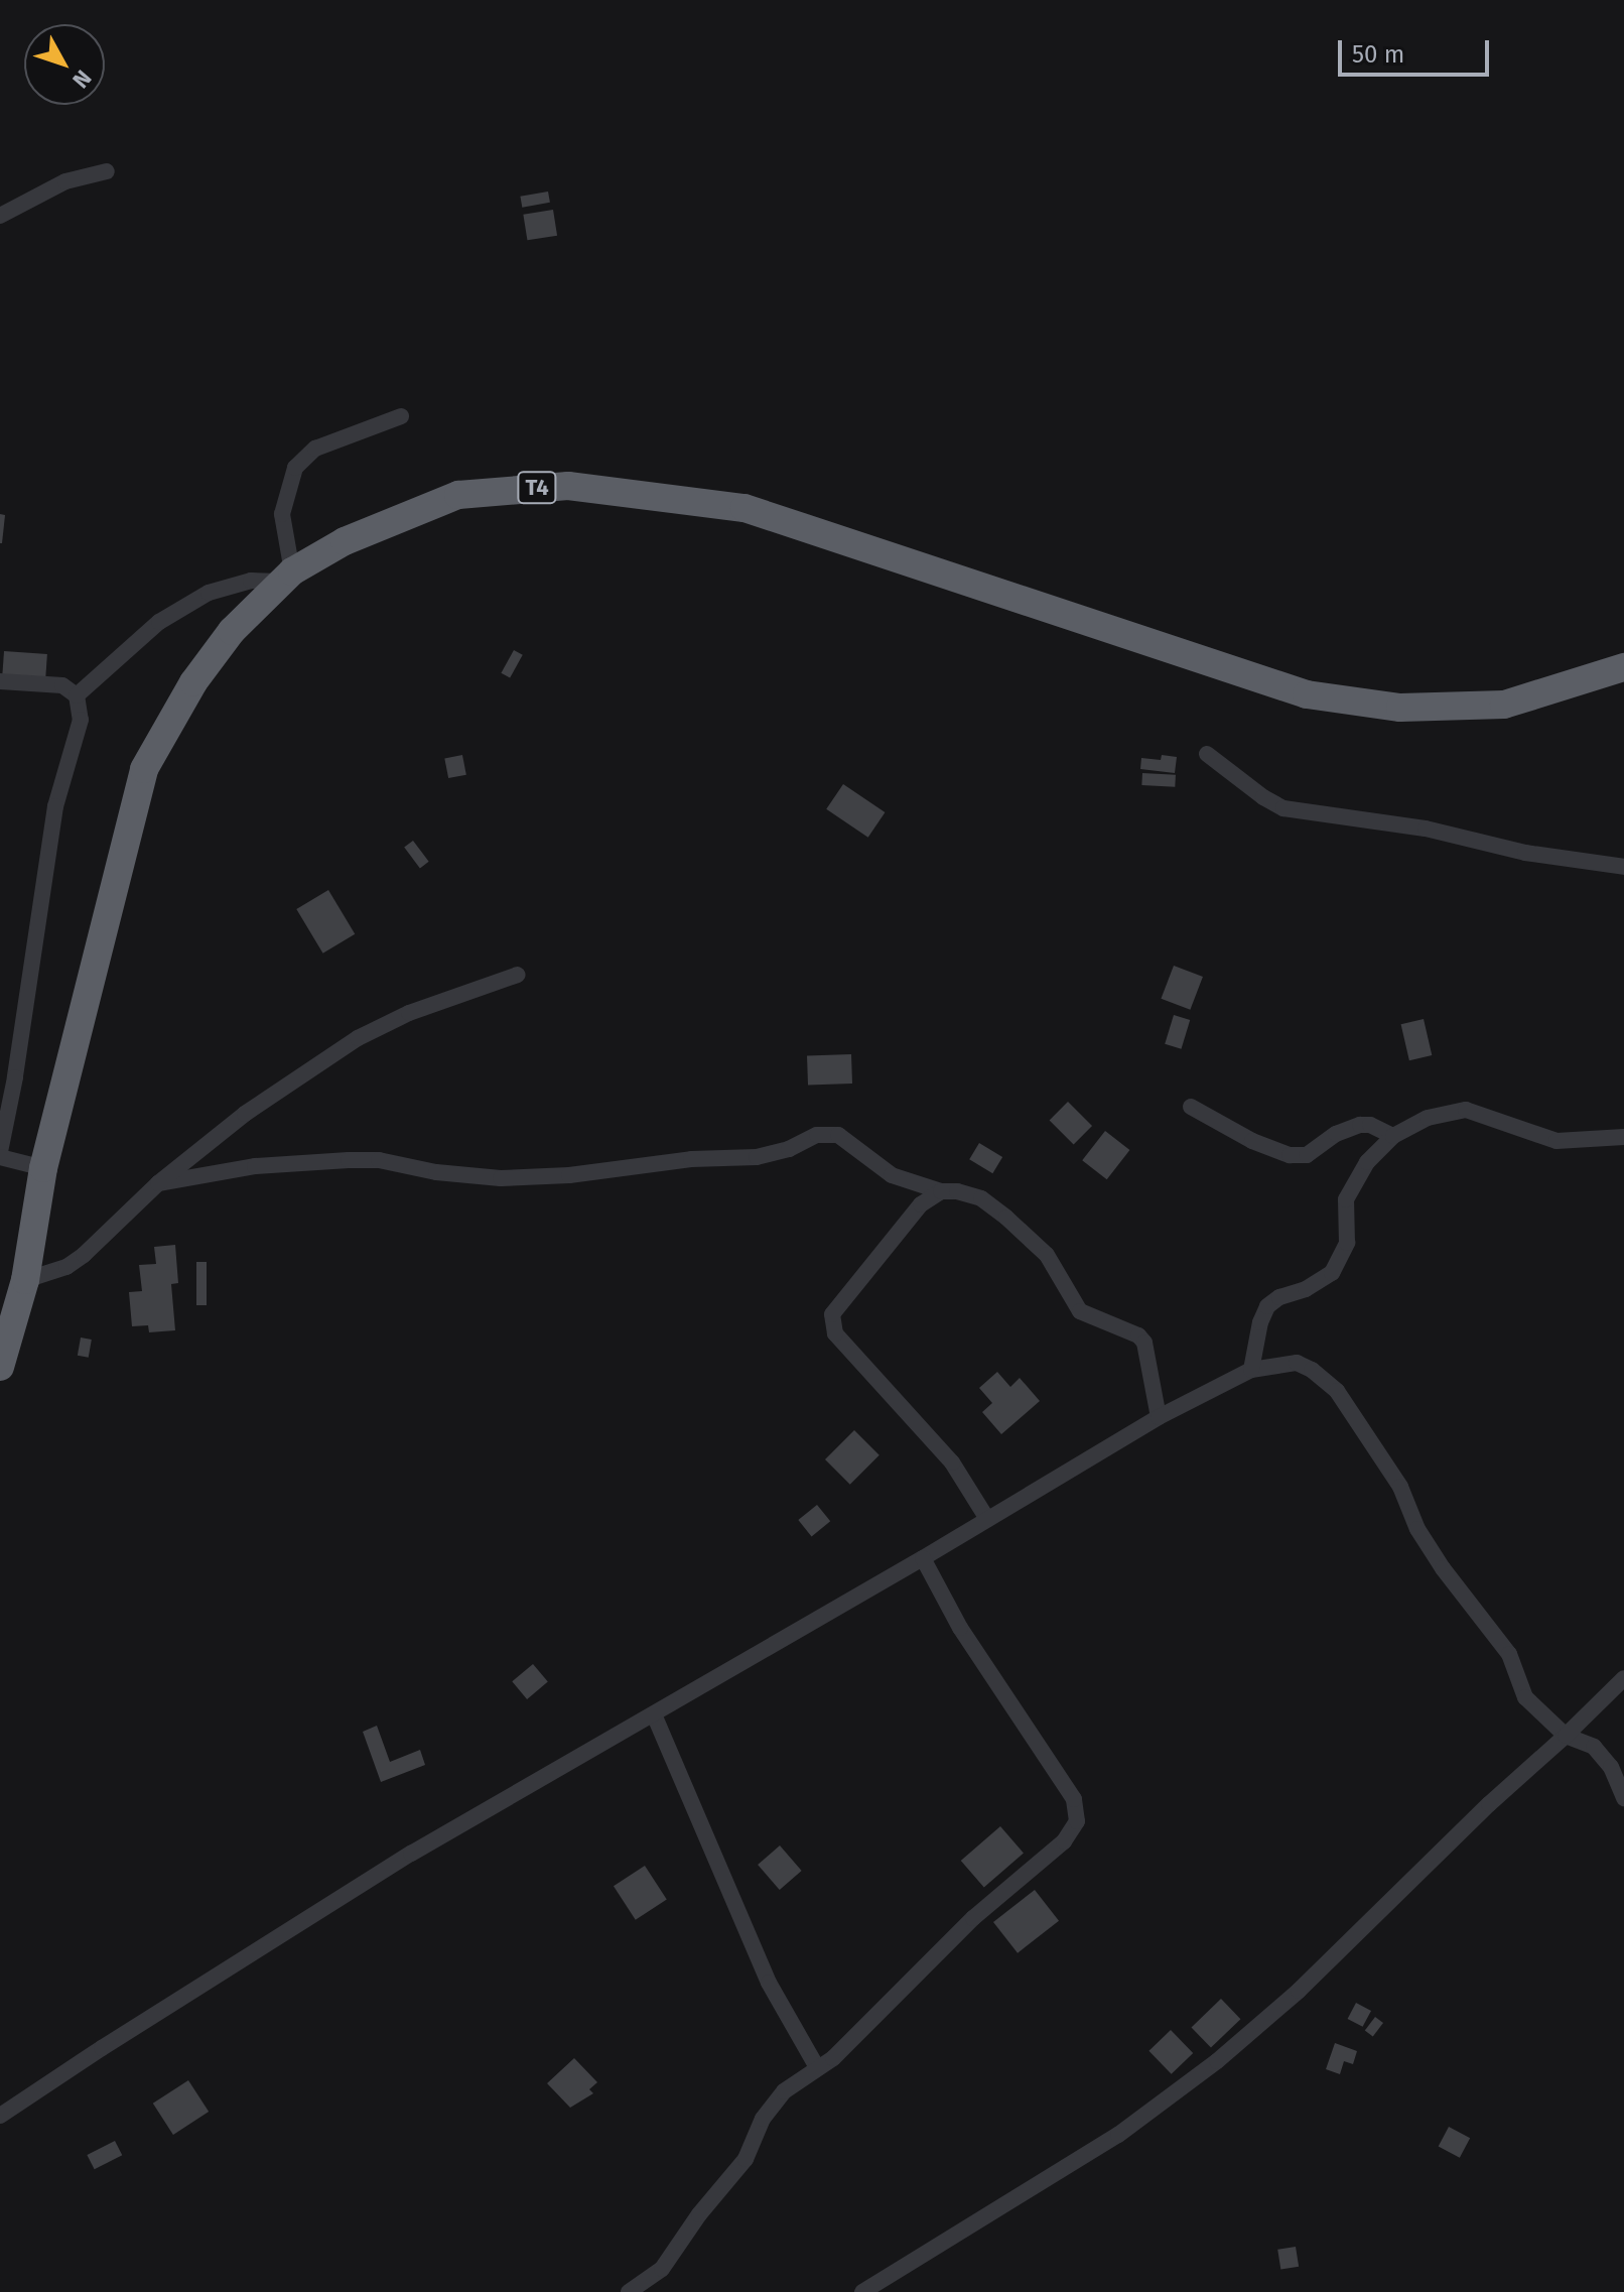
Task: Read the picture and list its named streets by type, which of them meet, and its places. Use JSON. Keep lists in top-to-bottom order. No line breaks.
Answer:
{"streets":{"highway":["T4"]},"scale_bar":"50 m","north":"bottom right"}
